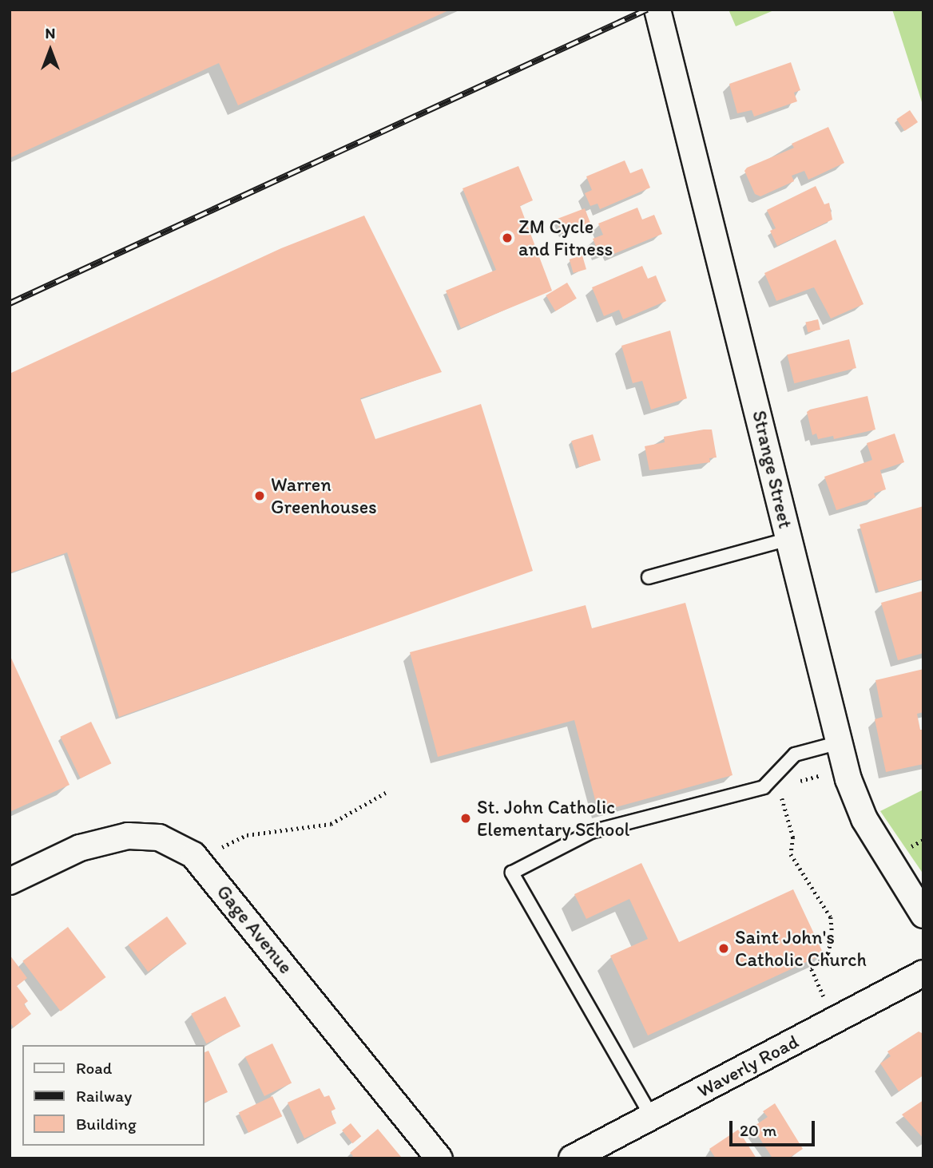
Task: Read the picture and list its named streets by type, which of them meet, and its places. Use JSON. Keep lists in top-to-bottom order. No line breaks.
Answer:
{"streets":{"street":["Strange Street","Gage Avenue","Waverly Road"]},"places":["ZM Cycle and Fitness","Warren Greenhouses","St. John Catholic Elementary School","Saint John's Catholic Church"],"legend":["Road","Railway","Building"],"scale_bar":"20 m","north":"top"}
